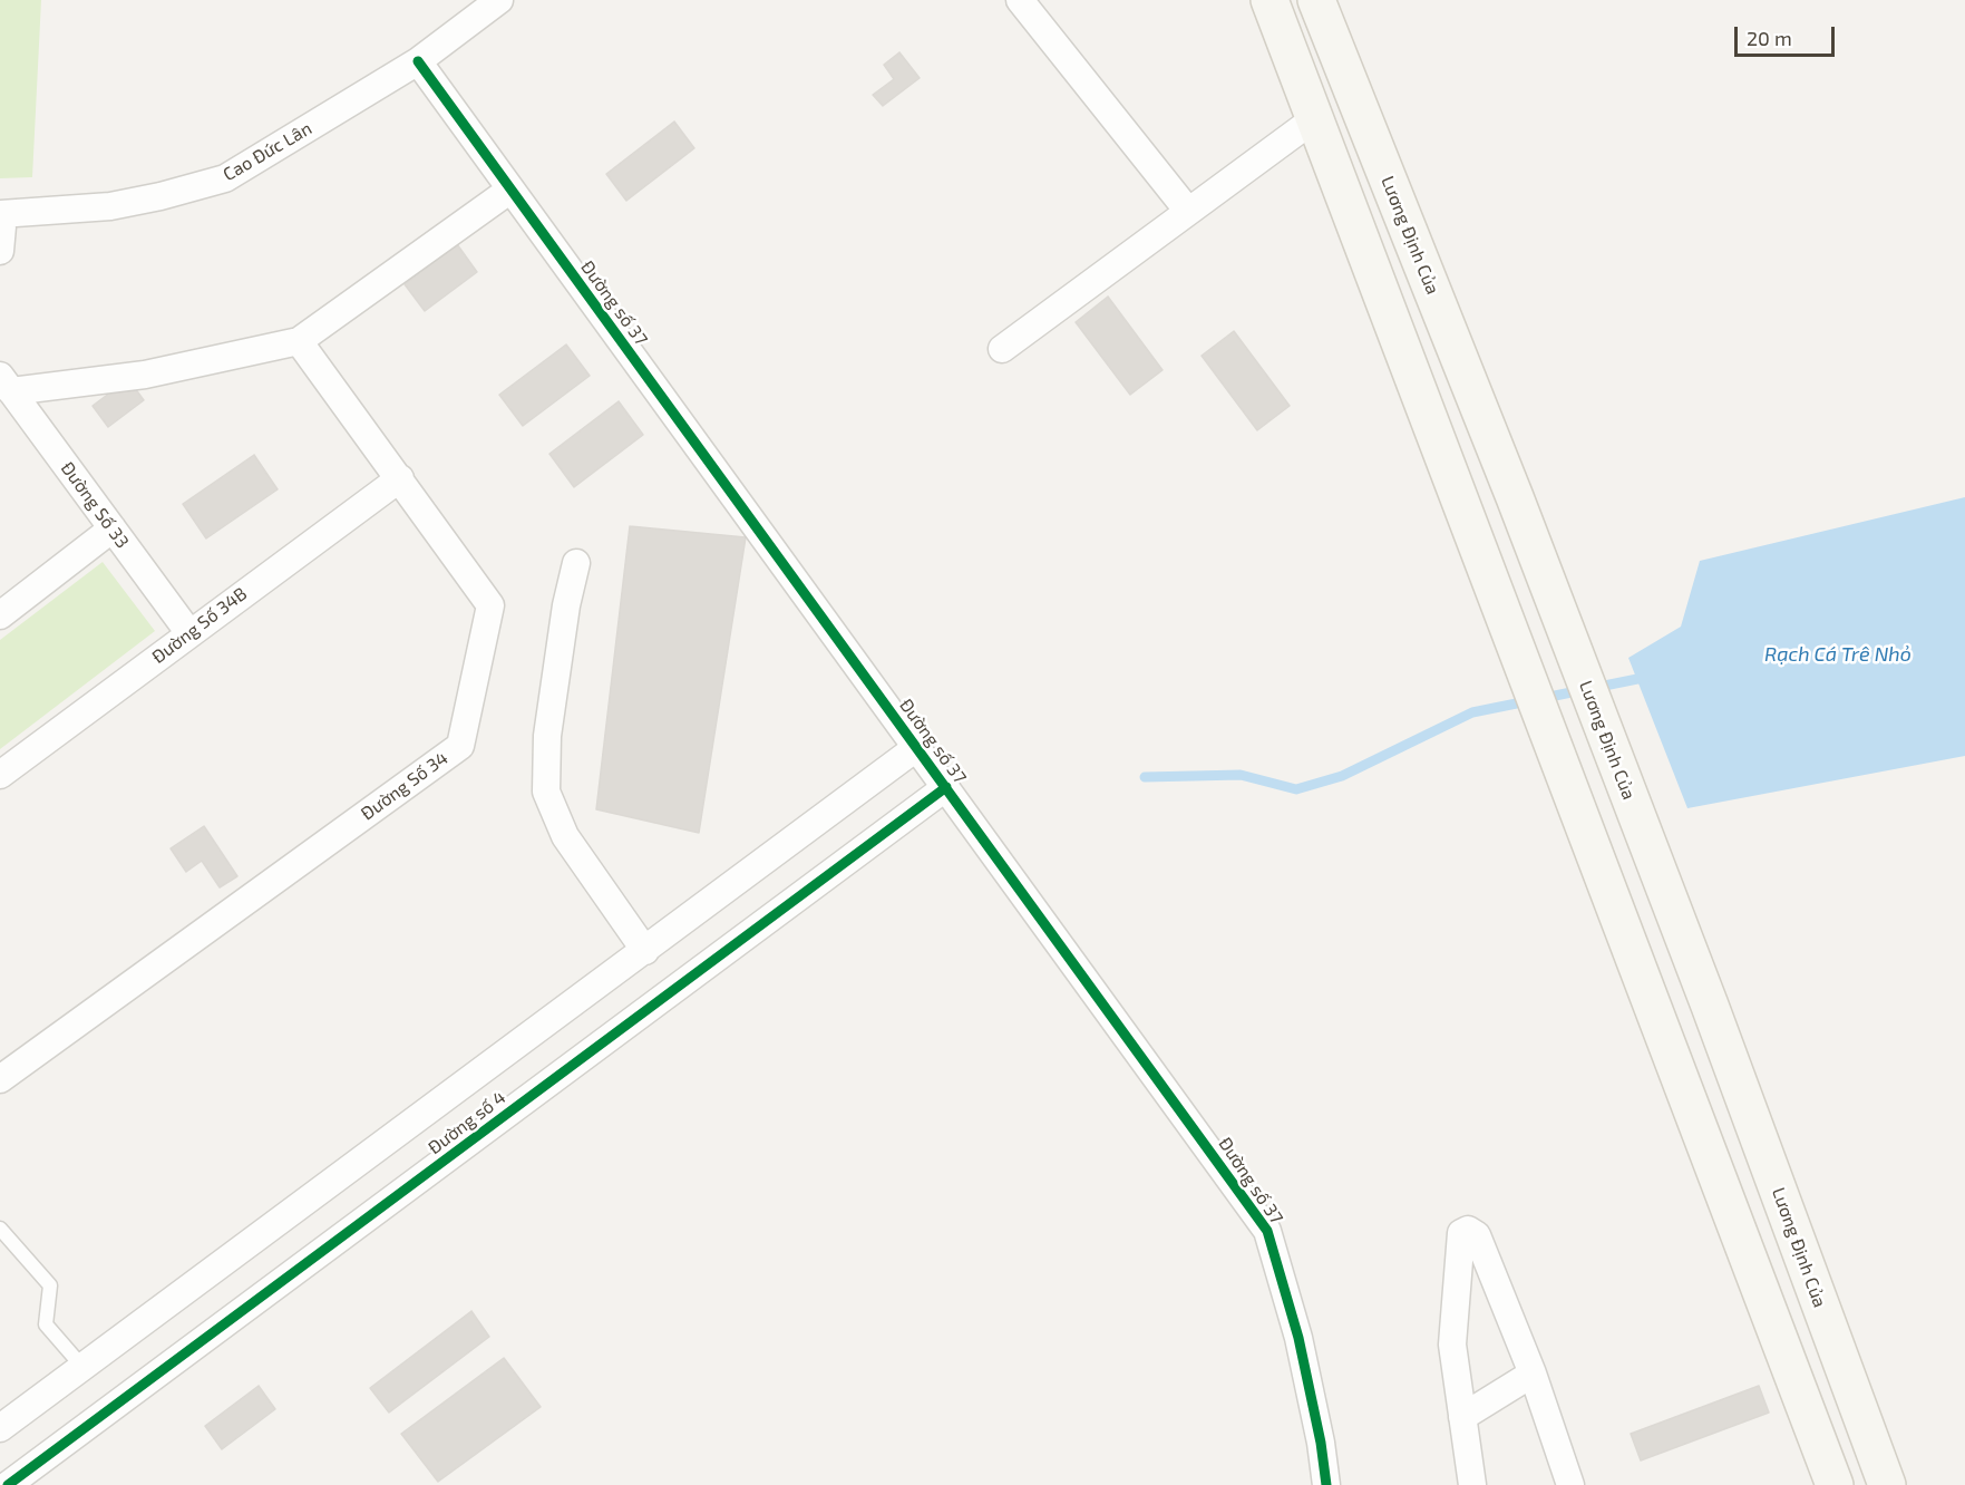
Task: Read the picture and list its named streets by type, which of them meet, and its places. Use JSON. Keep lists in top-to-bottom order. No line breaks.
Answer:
{"streets":{"main road":["Lương Định Của"],"street":["Cao Đức Lân","Đường số 37","Đường Số 33","Đường Số 34B","Đường Số 34","Đường số 4"]},"crossings":[["Cao Đức Lân","Đường số 37"],["Đường số 37","Đường số 4"],["Đường Số 33","Đường Số 34B"],["Đường Số 34B","Đường Số 34"]],"water":["Rạch Cá Trê Nhỏ"],"scale_bar":"20 m"}
